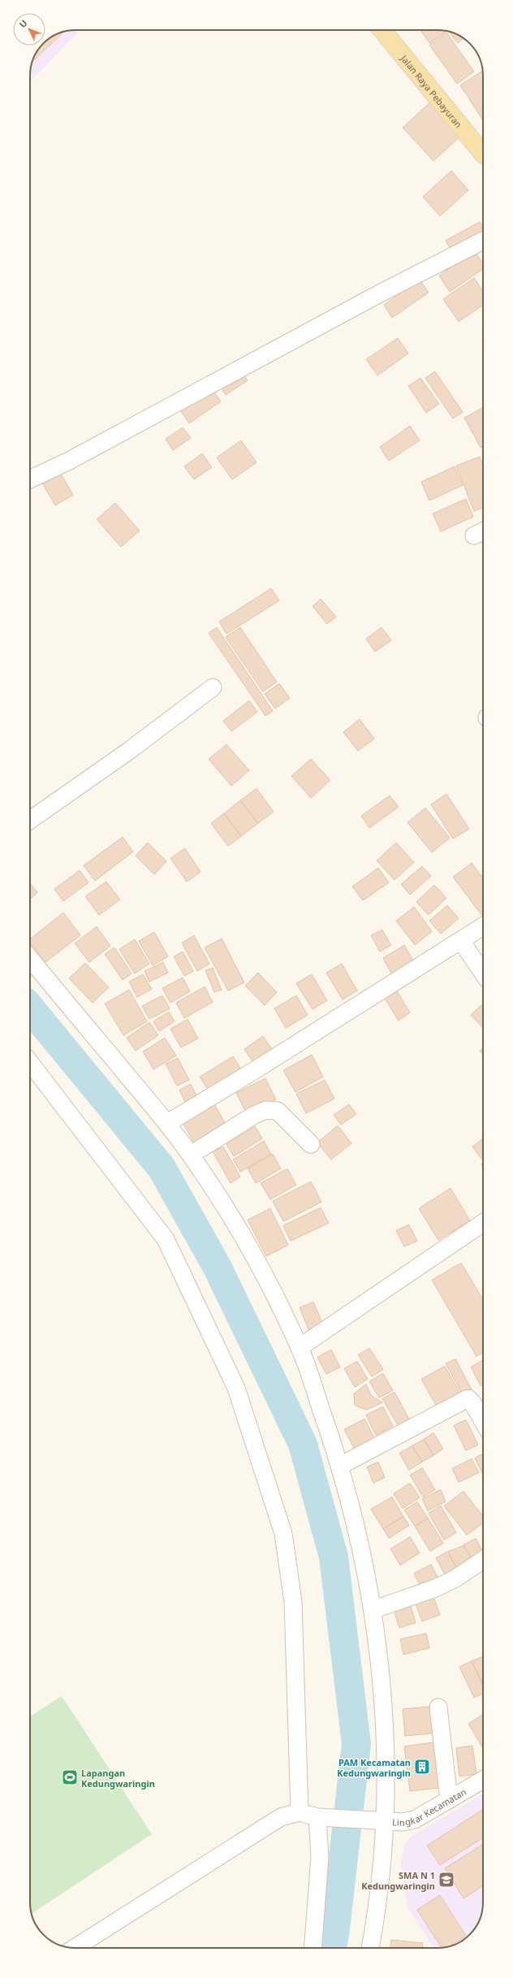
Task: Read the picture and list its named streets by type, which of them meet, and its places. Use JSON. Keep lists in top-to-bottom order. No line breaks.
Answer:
{"streets":{"main road":["Jalan Raya Pebayuran"],"street":["Lingkar Kecamatan"]},"places":{"building":["PAM Kecamatan Kedungwaringin"],"sports":["Lapangan Kedungwaringin"],"school or university":["SMA N 1 Kedungwaringin"]},"north":"top left"}
